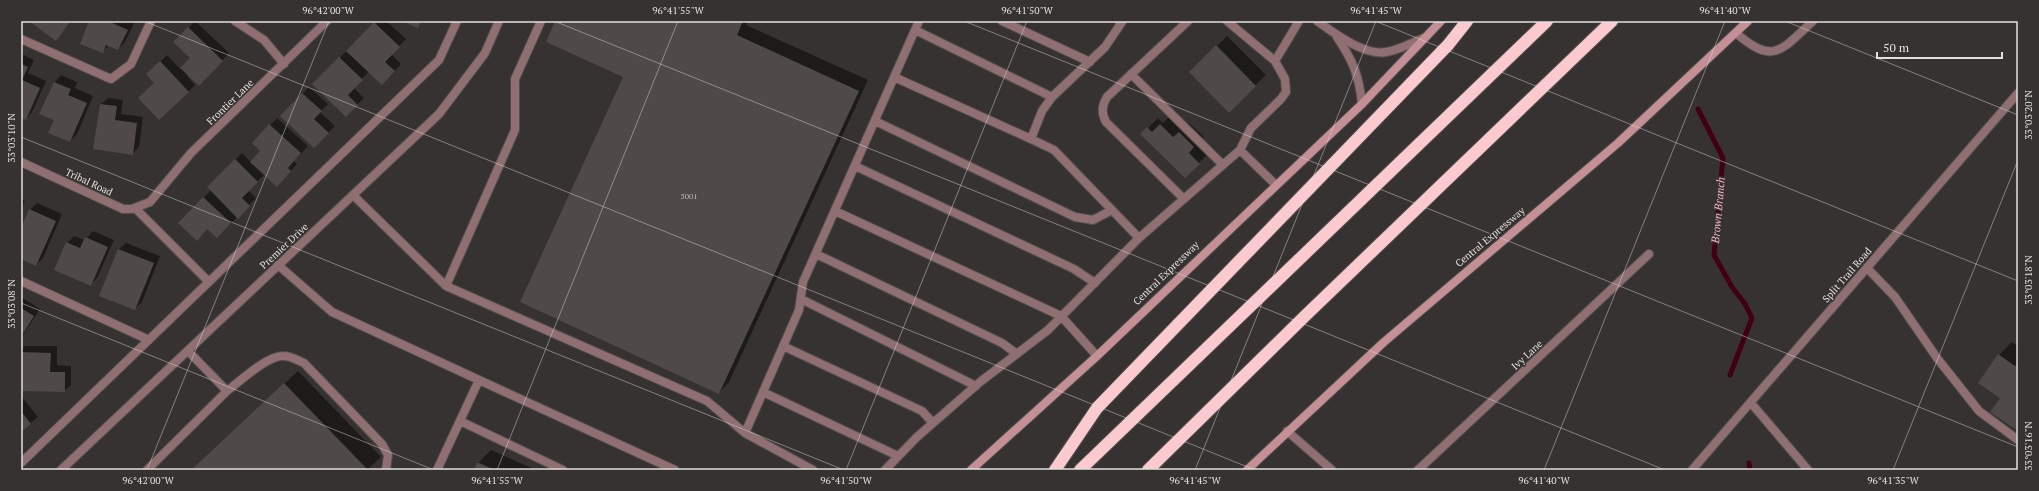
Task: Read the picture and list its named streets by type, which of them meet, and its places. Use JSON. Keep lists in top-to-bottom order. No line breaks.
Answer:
{"streets":{"main road":["Central Expressway"],"street":["Frontier Lane","Tribal Road","Premier Drive","Split Trail Road","Ivy Lane"]},"crossings":[["Frontier Lane","Tribal Road"]],"water":["Brown Branch"],"house_numbers":["5001"],"scale_bar":"50 m","coordinates":["96°42'00\"W","96°41'55\"W","96°41'50\"W","96°41'45\"W","96°41'40\"W","33°03'20\"N","33°03'10\"N","33°03'18\"N","33°03'08\"N","33°03'16\"N","96°41'35\"W"]}
